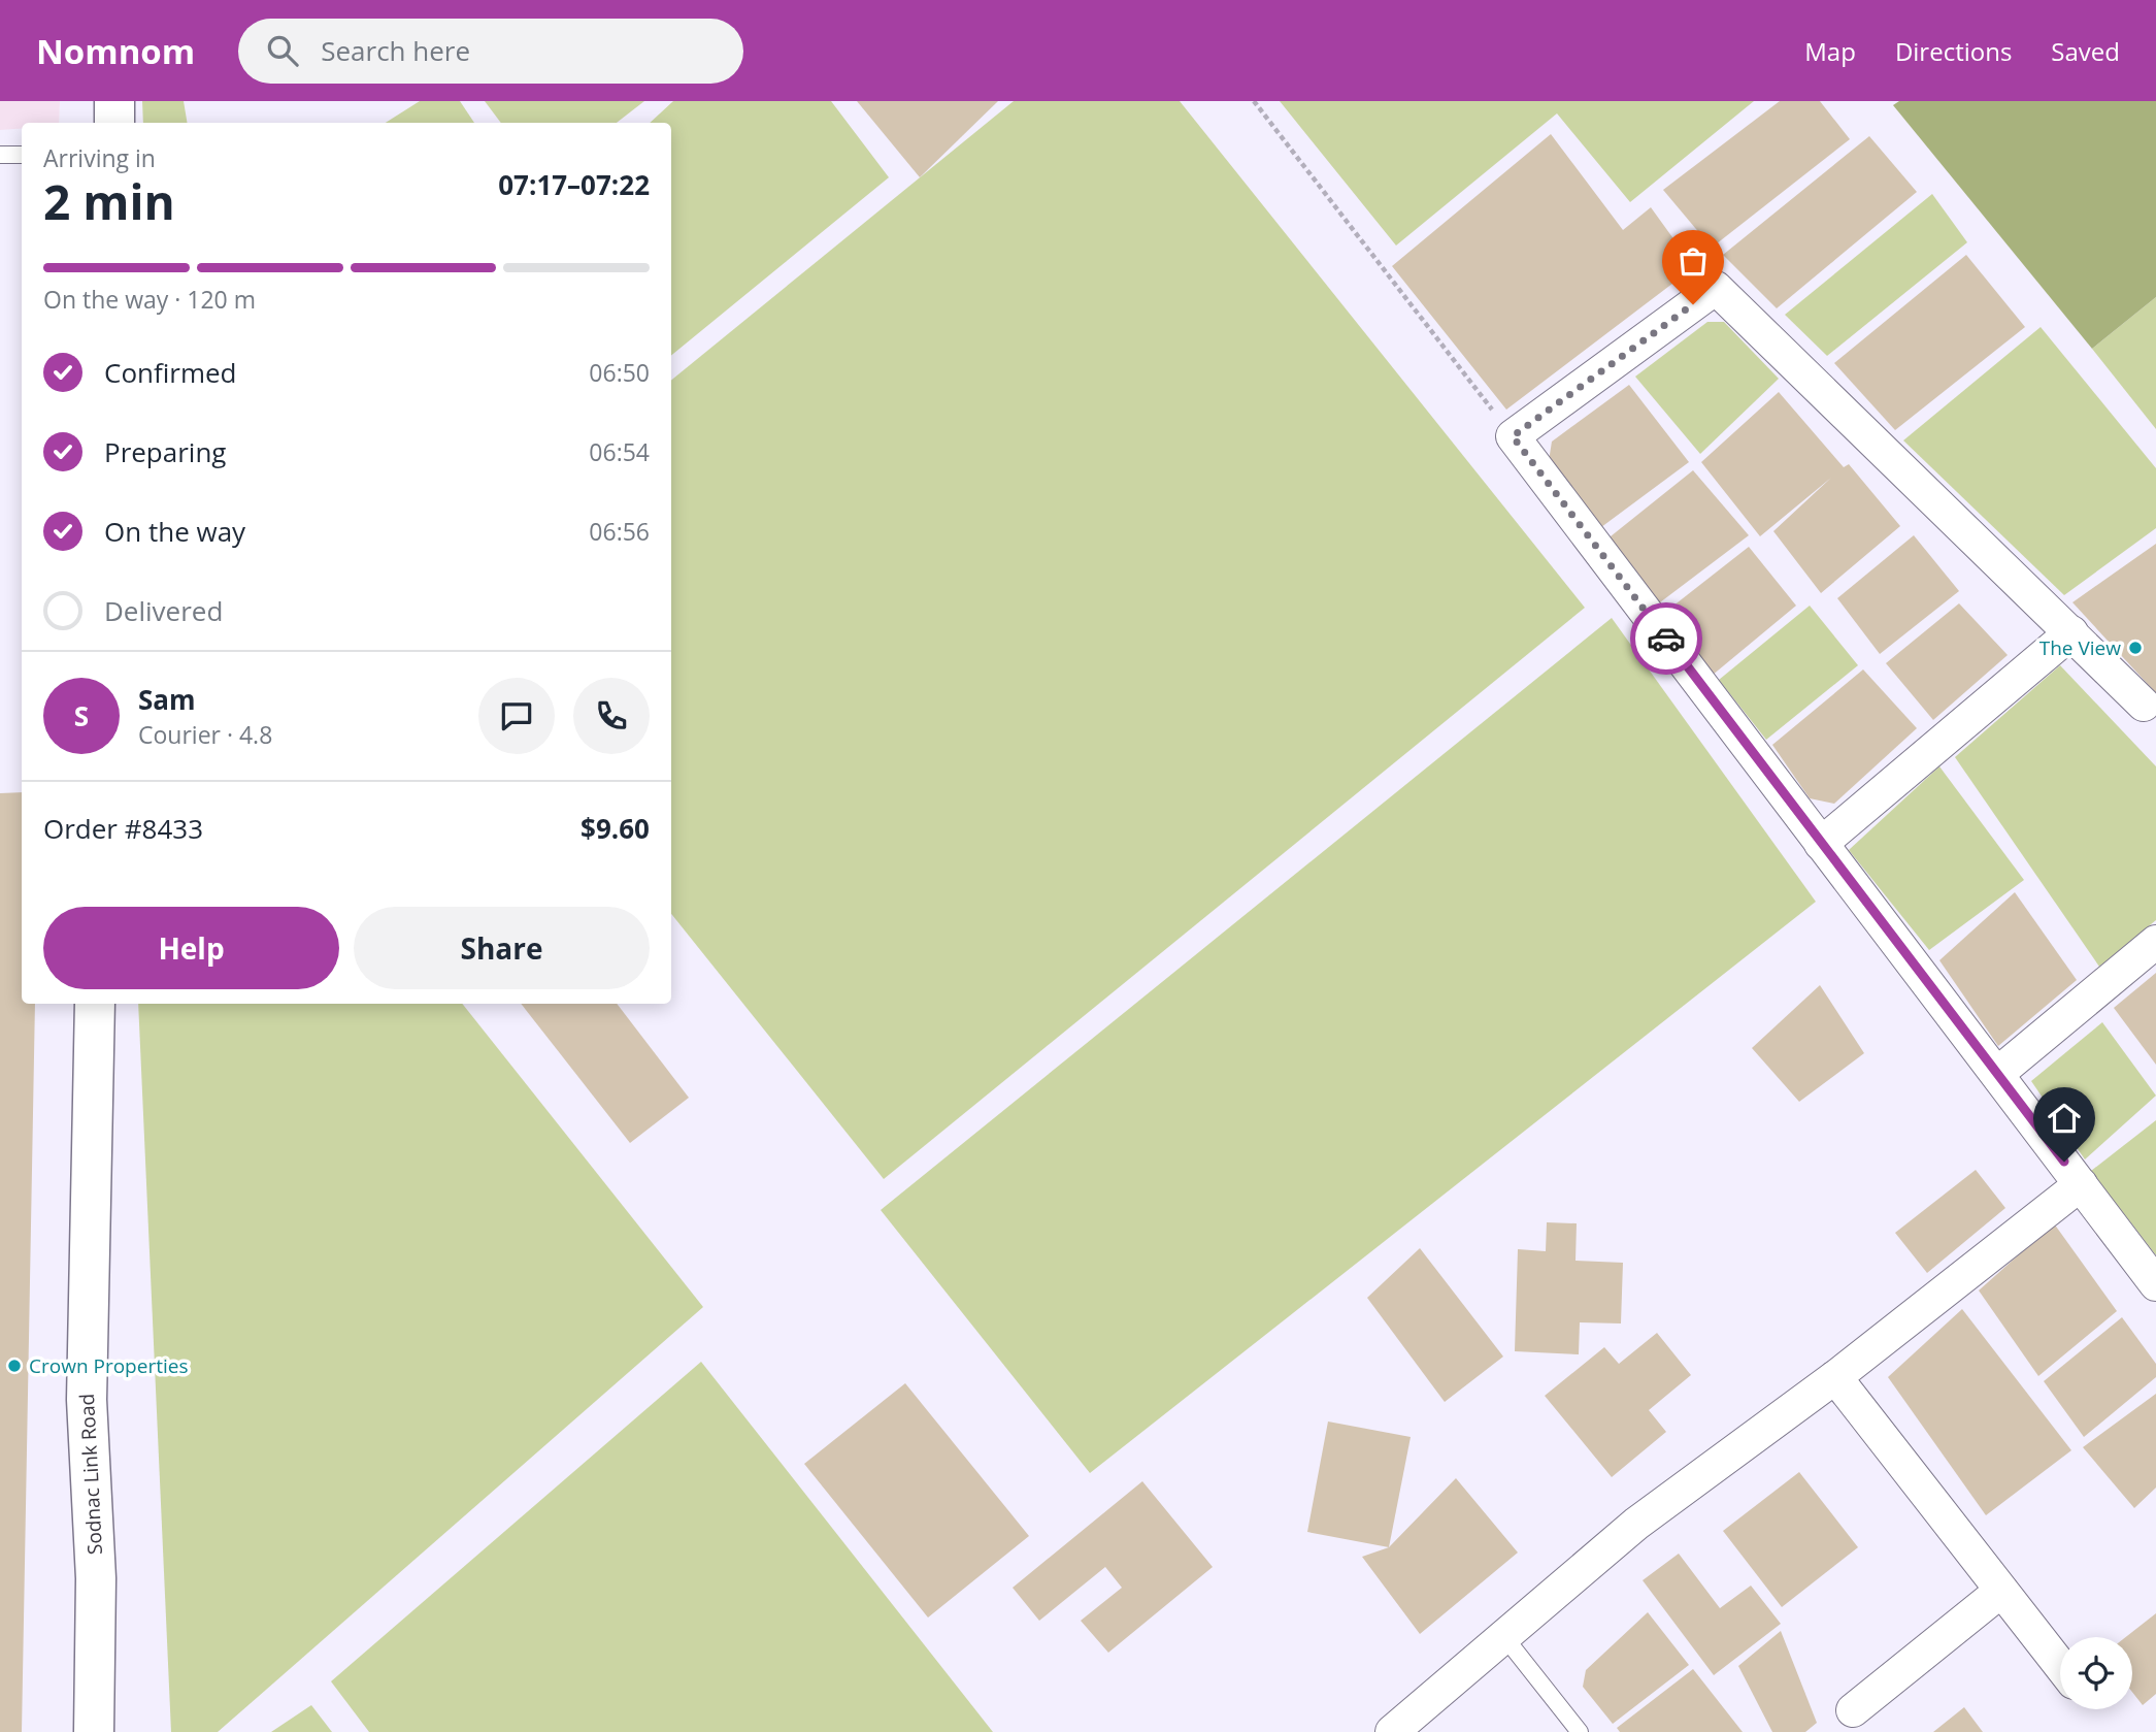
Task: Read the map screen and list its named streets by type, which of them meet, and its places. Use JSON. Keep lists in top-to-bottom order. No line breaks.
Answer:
{"streets":{"main road":["Sodnac Link Road"]},"places":["The View","Crown Properties"],"page":{"header":"Nomnom","search":"Search here","nav":["Map","Directions","Saved"],"heading":["2 min","Arriving in","07:17–07:22"],"panel":["Sam","Courier · 4.8","Order #8433","$9.60"],"bar":"On the way · 120 m","list":[["Confirmed","06:50"],["Preparing","06:54"],["On the way","06:56"],"Delivered"],"round":"S","buttons":["Help","Share"]}}
